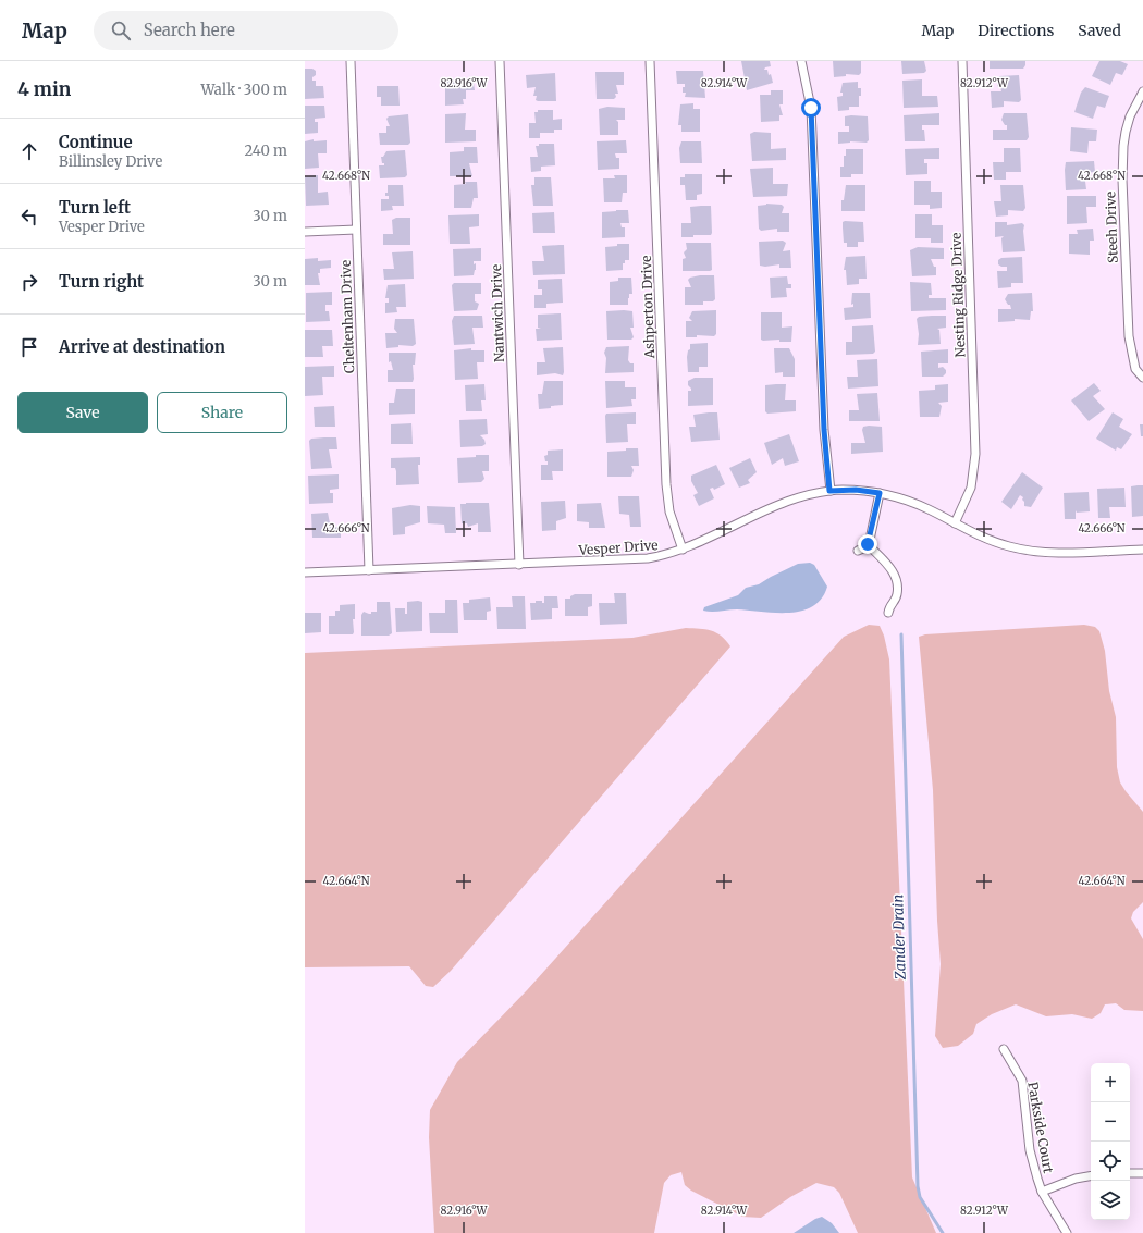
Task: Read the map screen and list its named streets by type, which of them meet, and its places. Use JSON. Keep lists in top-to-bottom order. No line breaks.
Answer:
{"streets":{"street":["Steeh Drive","Nesting Ridge Drive","Ashperton Drive","Nantwich Drive","Cheltenham Drive","Vesper Drive","Parkside Court"]},"crossings":[["Nesting Ridge Drive","Vesper Drive"],["Ashperton Drive","Vesper Drive"],["Nantwich Drive","Vesper Drive"],["Cheltenham Drive","Vesper Drive"]],"water":["Zander Drain"],"page":{"header":"Map","search":"Search here","nav":["Map","Directions","Saved"],"heading":["4 min","Walk · 300 m"],"list":[["Continue","Billinsley Drive","240 m"],["Turn left","Vesper Drive","30 m"],["Turn right","30 m"],"Arrive at destination"],"buttons":["Save","Share"],"map_buttons":["+","−"]},"coordinates":["82.916°W","82.914°W","82.912°W","42.668°N","42.666°N","42.664°N"]}
